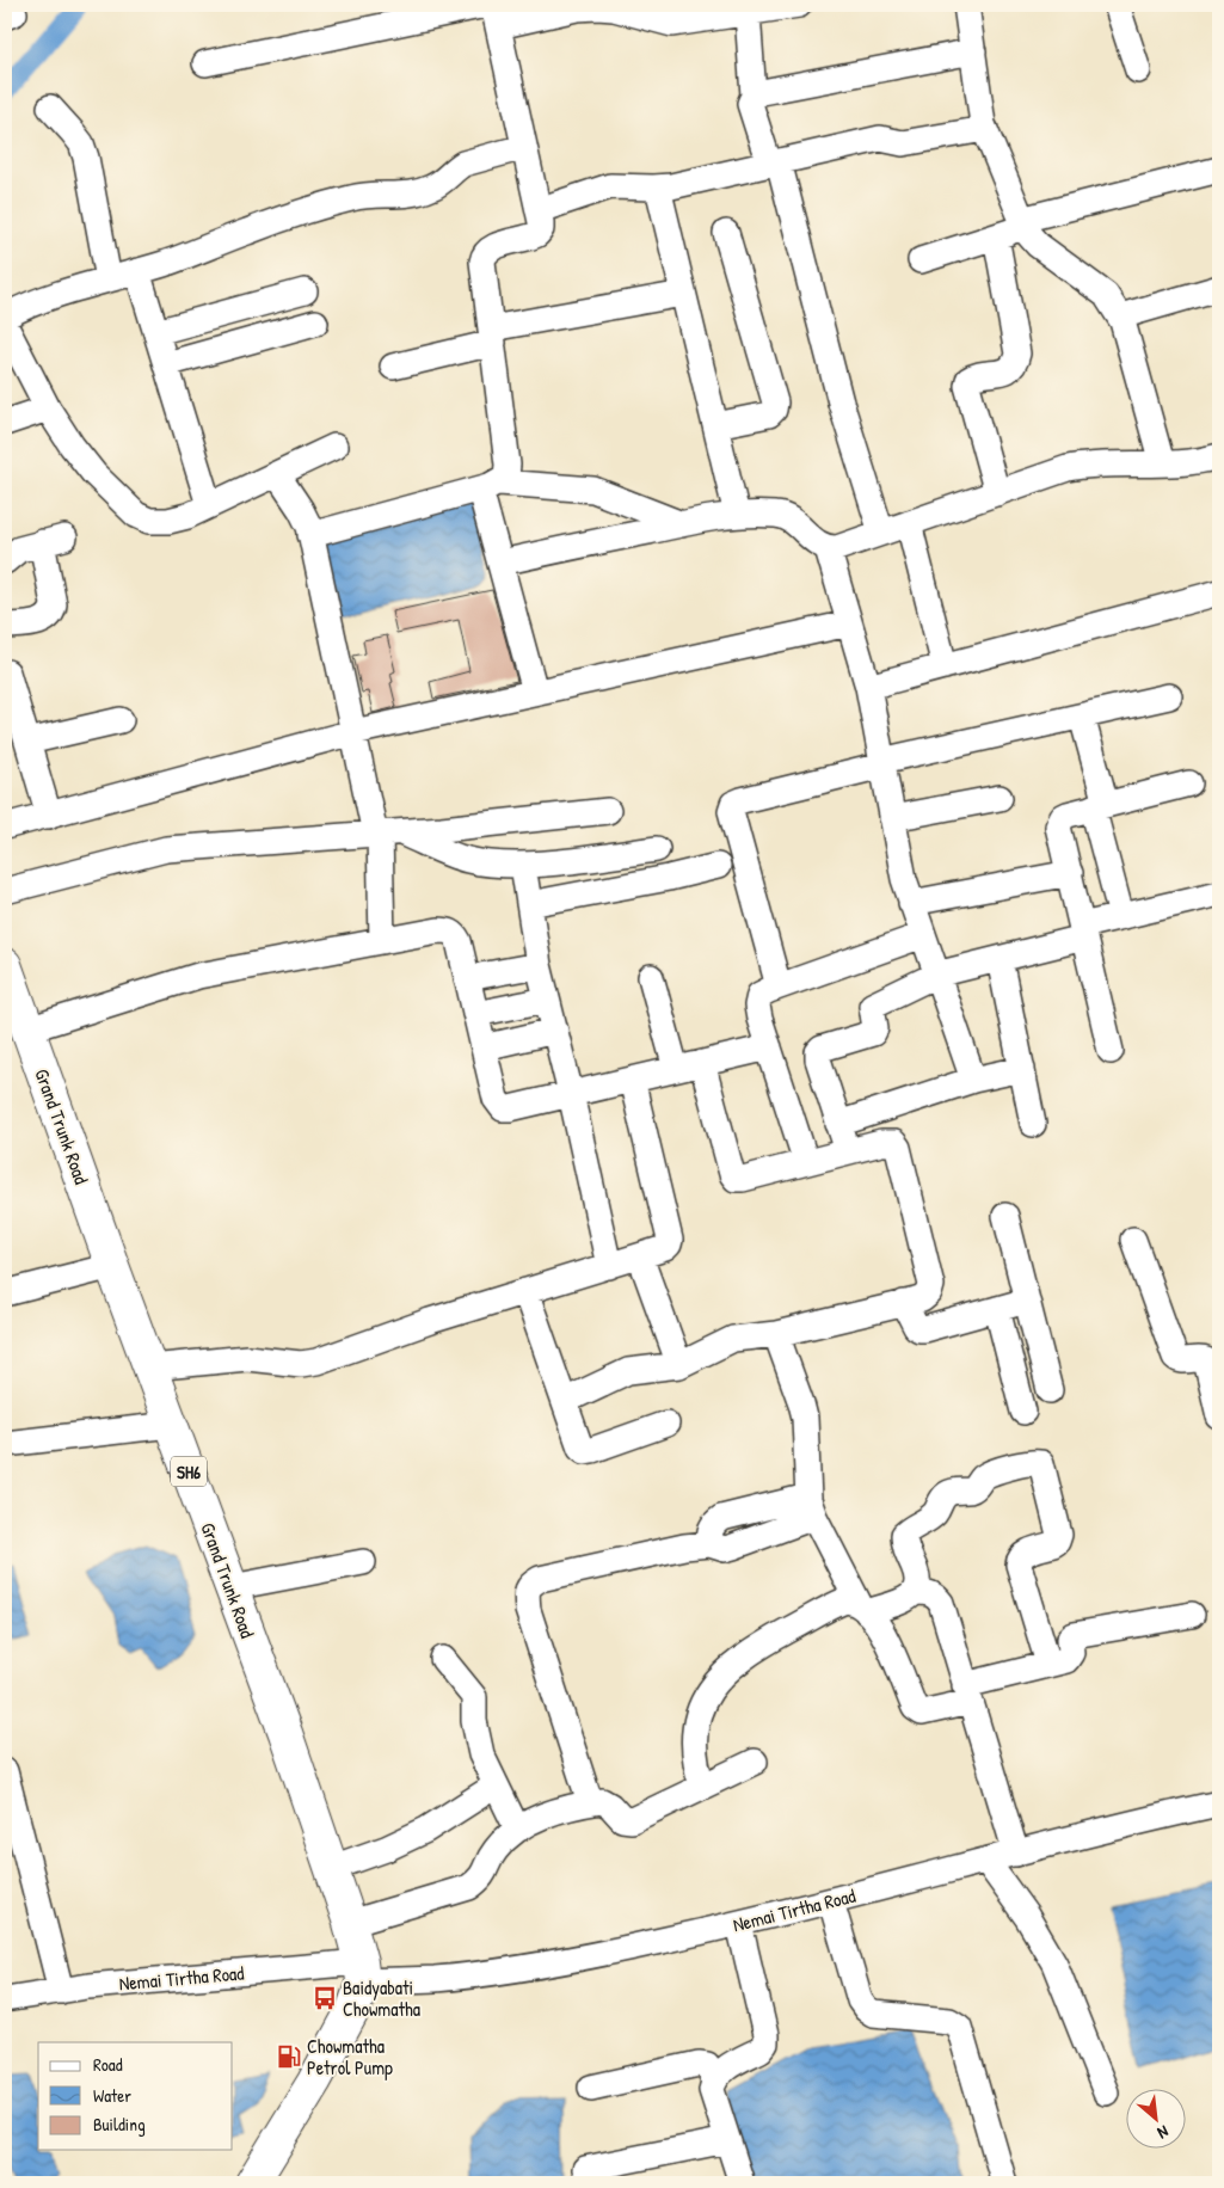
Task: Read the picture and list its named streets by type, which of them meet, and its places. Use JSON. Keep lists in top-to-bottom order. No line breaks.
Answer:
{"streets":{"main road":["Grand Trunk Road","SH6"],"street":["Nemai Tirtha Road"]},"crossings":[["Grand Trunk Road","Nemai Tirtha Road"]],"places":{"bus stop":["Baidyabati Chowmatha"],"fuel station":["Chowmatha Petrol Pump"]},"legend":["Road","Water","Building"],"north":"bottom right"}
